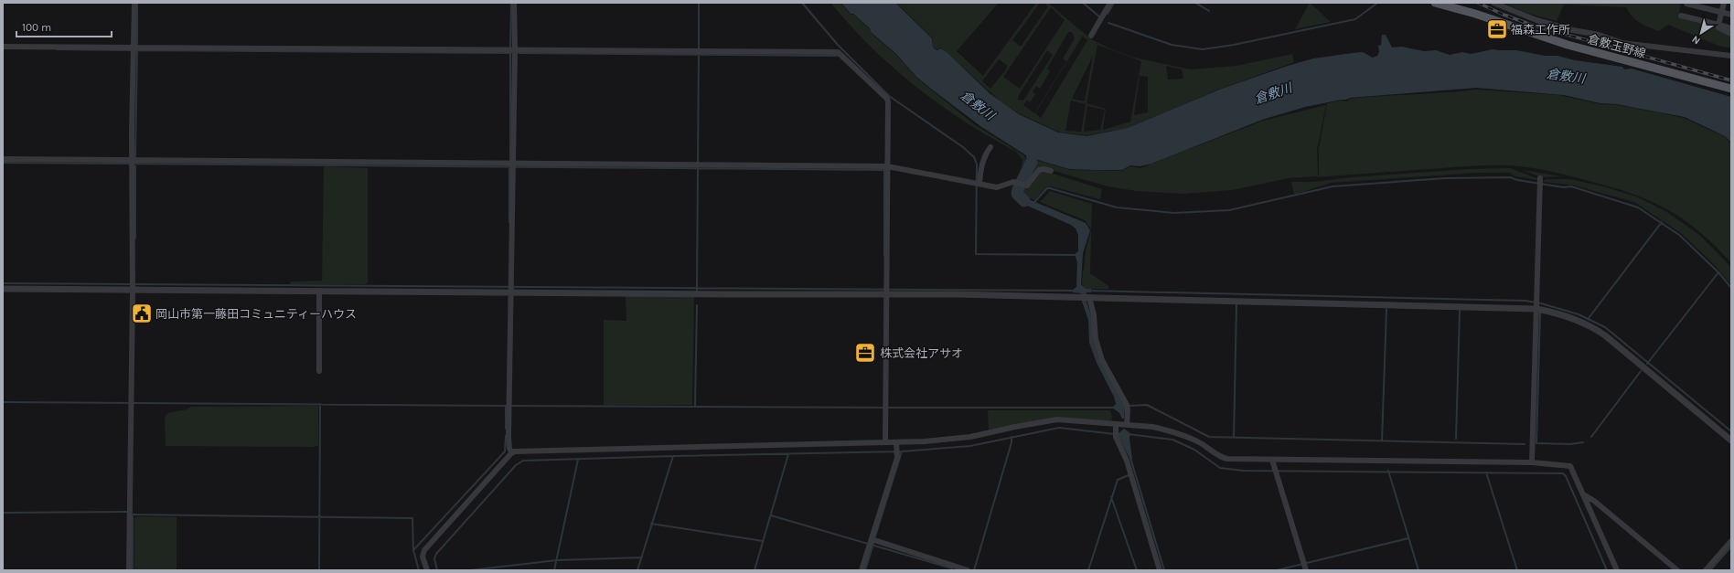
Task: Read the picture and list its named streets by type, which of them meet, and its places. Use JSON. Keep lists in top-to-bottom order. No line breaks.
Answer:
{"streets":{"main road":["倉敷玉野線"]},"water":["倉敷川"],"places":{"office":["福森工作所","株式会社アサオ"],"public building":["岡山市第一藤田コミュニティーハウス"]},"scale_bar":"100 m","north":"bottom left"}
